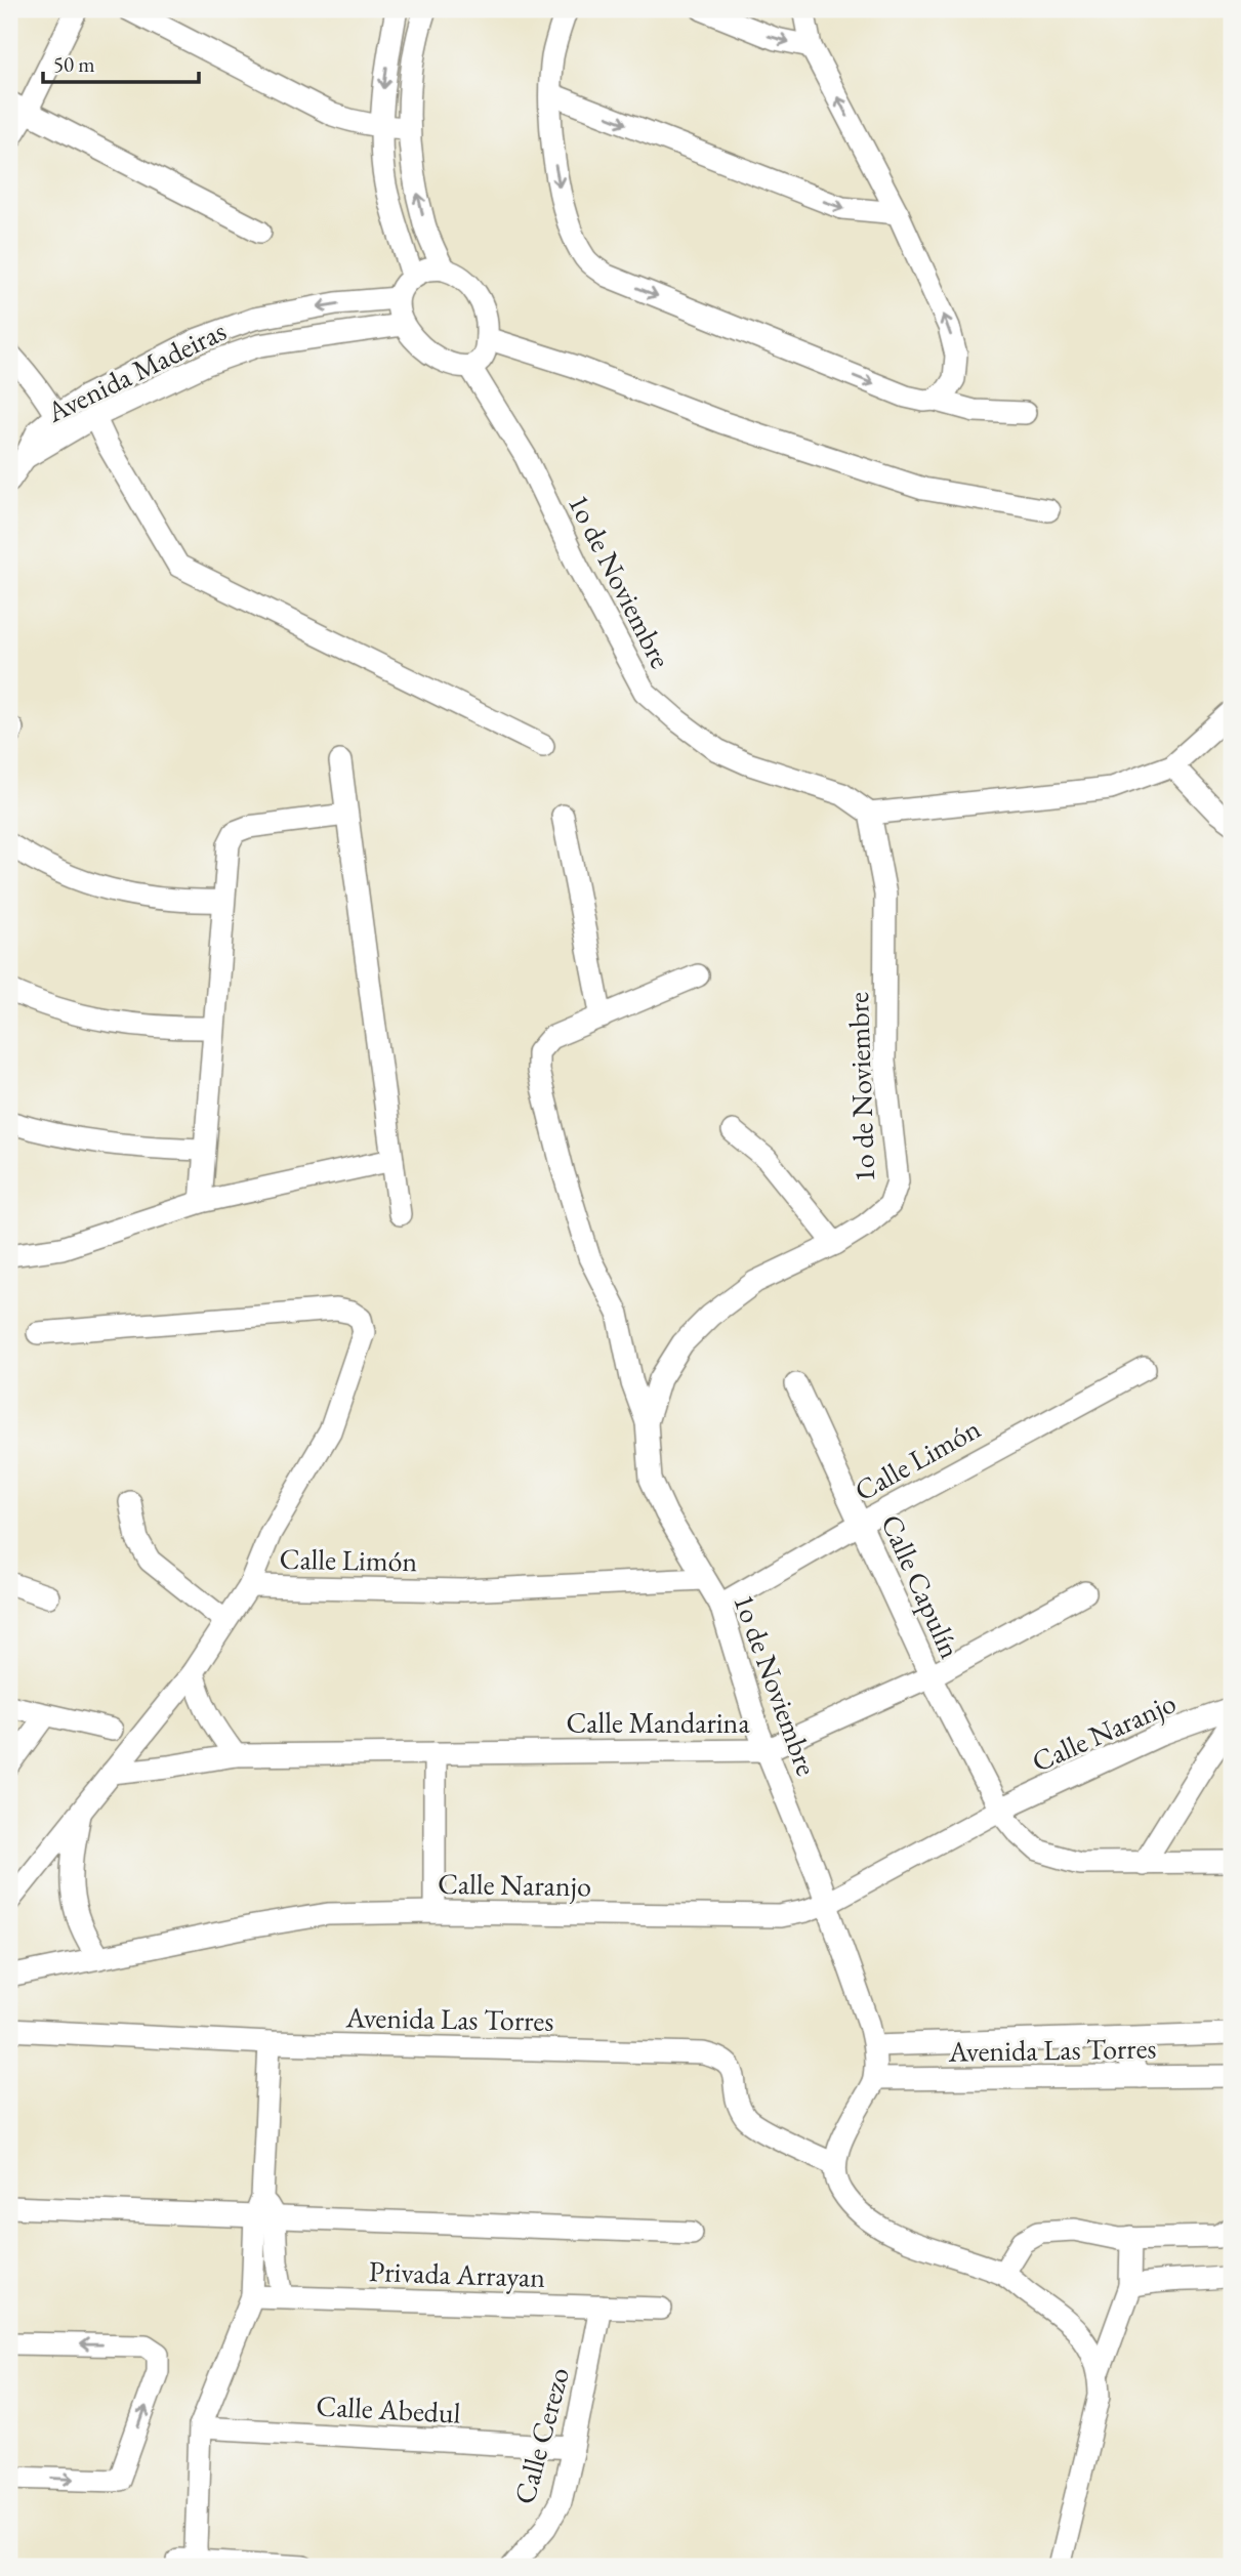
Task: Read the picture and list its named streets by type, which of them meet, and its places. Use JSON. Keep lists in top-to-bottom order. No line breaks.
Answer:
{"streets":{"street":["Avenida Madeiras","1o de Noviembre","Calle Limón","Calle Capulín","Calle Mandarina","Calle Naranjo","Avenida Las Torres","Privada Arrayan","Calle Abedul","Calle Cerezo"]},"crossings":[["Avenida Madeiras","1o de Noviembre"],["1o de Noviembre","Calle Limón"],["1o de Noviembre","Calle Mandarina"],["1o de Noviembre","Calle Naranjo"],["1o de Noviembre","Avenida Las Torres"],["Calle Limón","Calle Capulín"],["Calle Capulín","Calle Mandarina"],["Calle Capulín","Calle Naranjo"],["Privada Arrayan","Calle Cerezo"],["Calle Abedul","Calle Cerezo"]],"scale_bar":"50 m"}
